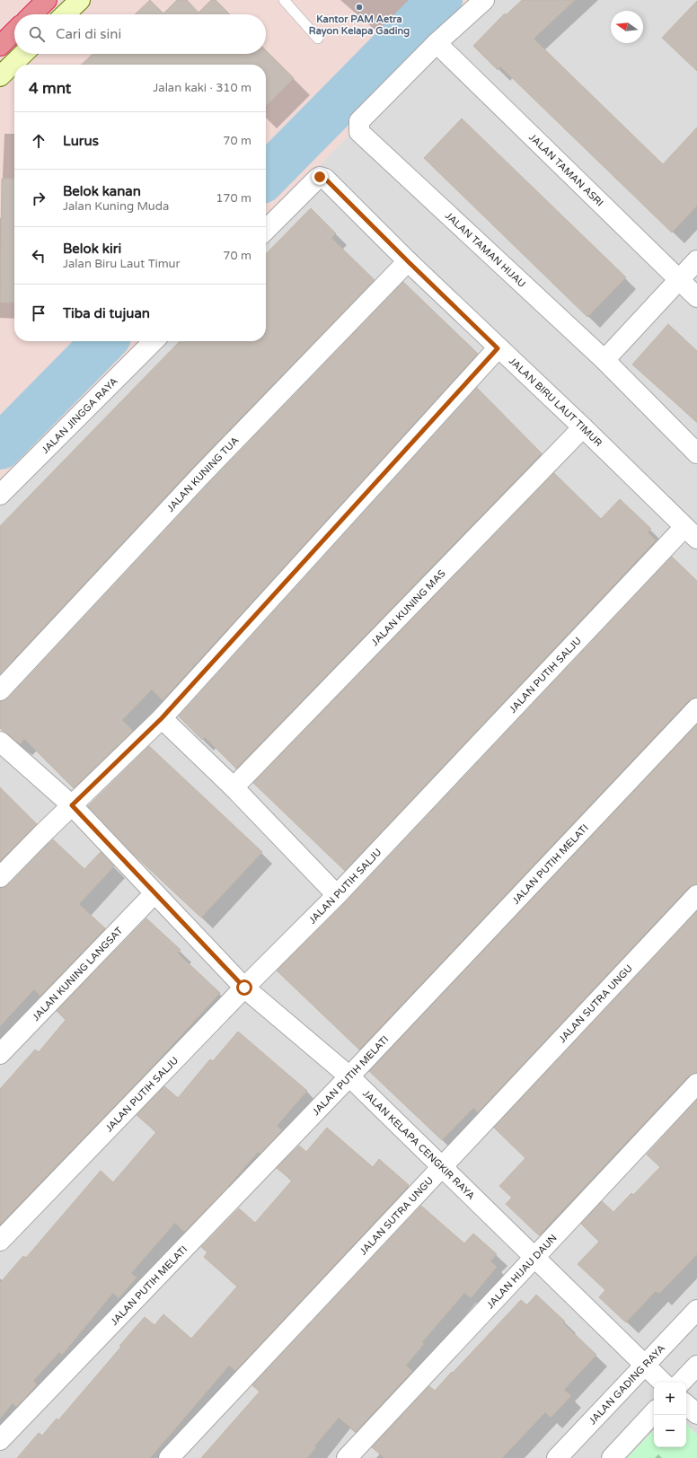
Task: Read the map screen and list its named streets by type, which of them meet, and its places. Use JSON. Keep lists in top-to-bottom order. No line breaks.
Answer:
{"streets":{"street":["JALAN TAMAN ASRI","JALAN TAMAN HIJAU","JALAN BIRU LAUT TIMUR","JALAN JINGGA RAYA","JALAN KUNING TUA","JALAN KUNING MAS","JALAN PUTIH SALJU","JALAN PUTIH MELATI","JALAN KUNING LANGSAT","JALAN SUTRA UNGU","JALAN KELAPA CENGKIR RAYA","JALAN HIJAU DAUN","JALAN GADING RAYA"]},"crossings":[["JALAN TAMAN ASRI","JALAN TAMAN HIJAU"],["JALAN BIRU LAUT TIMUR","JALAN KUNING TUA"],["JALAN BIRU LAUT TIMUR","JALAN KUNING MAS"],["JALAN BIRU LAUT TIMUR","JALAN PUTIH SALJU"],["JALAN PUTIH SALJU","JALAN KELAPA CENGKIR RAYA"],["JALAN PUTIH MELATI","JALAN KELAPA CENGKIR RAYA"],["JALAN KUNING LANGSAT","JALAN KELAPA CENGKIR RAYA"],["JALAN SUTRA UNGU","JALAN KELAPA CENGKIR RAYA"],["JALAN KELAPA CENGKIR RAYA","JALAN HIJAU DAUN"],["JALAN KELAPA CENGKIR RAYA","JALAN GADING RAYA"]],"places":["Kantor PAM Aetra Rayon Kelapa Gading"],"north":"left","page":{"search":"Cari di sini","heading":["4 mnt","Jalan kaki · 310 m"],"list":[["Lurus","70 m"],["Belok kanan","Jalan Kuning Muda","170 m"],["Belok kiri","Jalan Biru Laut Timur","70 m"],"Tiba di tujuan"],"map_buttons":["+","−"]}}
